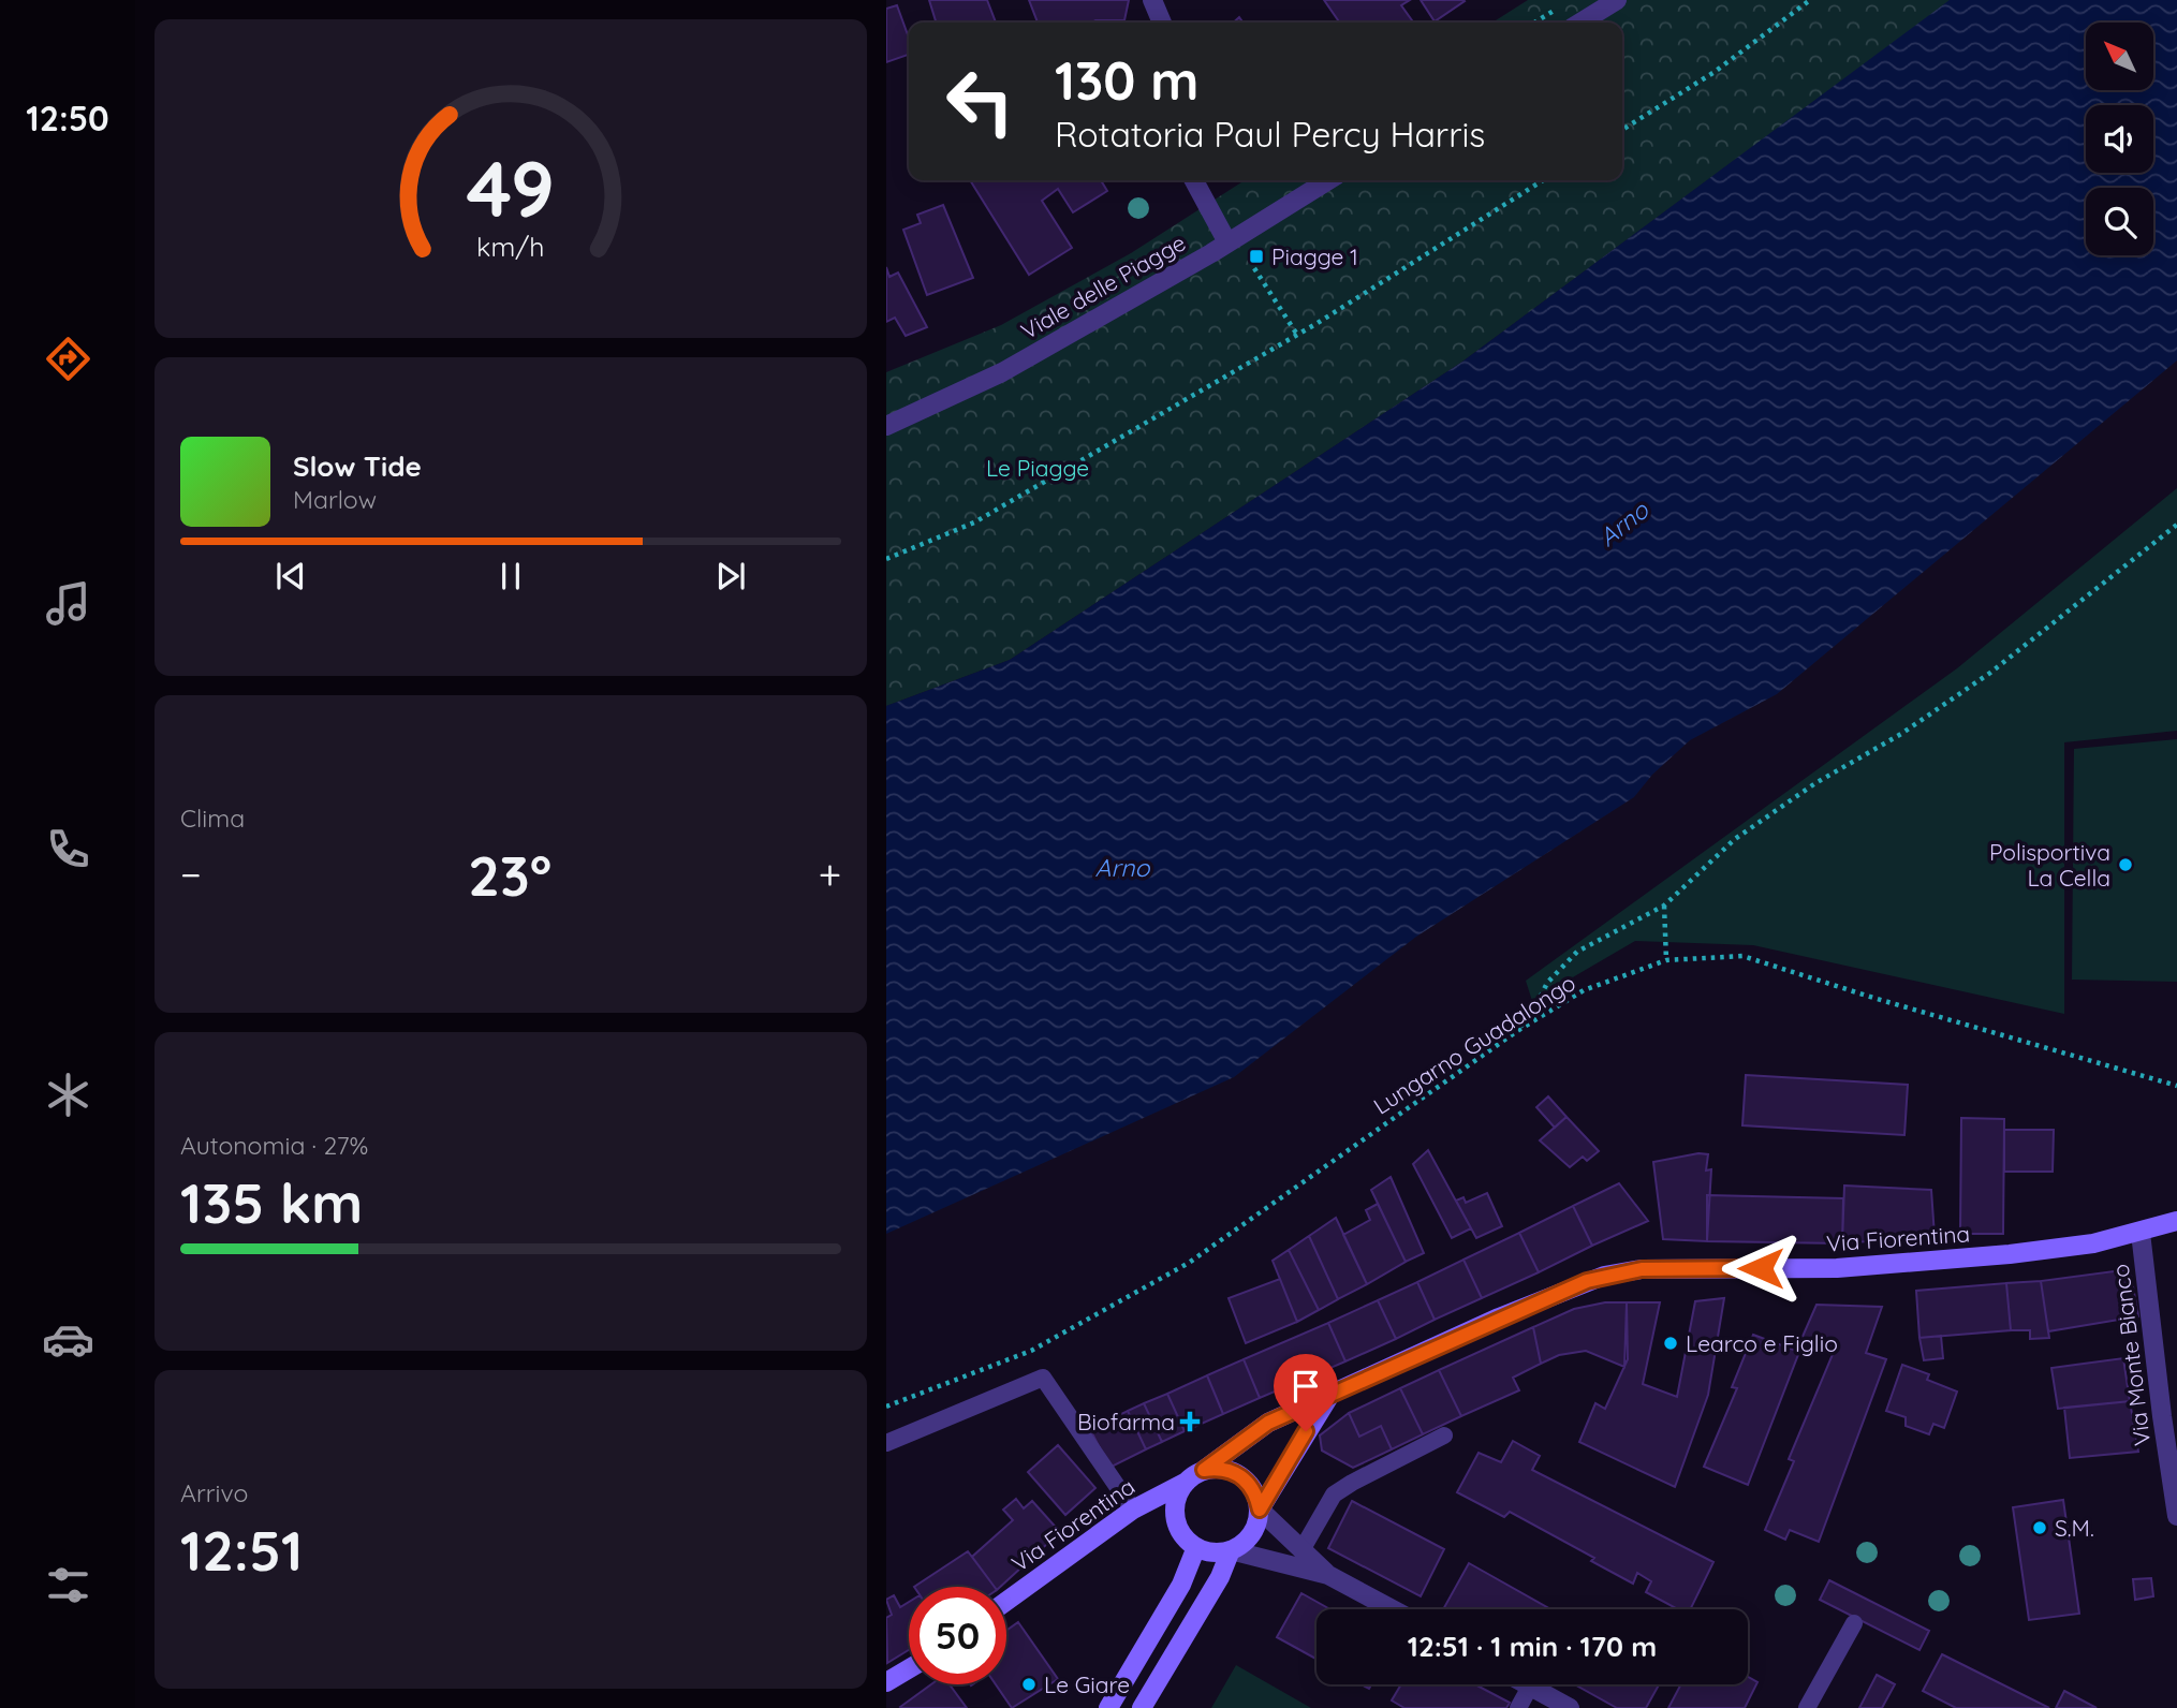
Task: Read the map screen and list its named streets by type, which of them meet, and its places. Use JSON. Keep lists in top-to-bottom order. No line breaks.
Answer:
{"streets":{"main road":["Via Fiorentina"],"street":["Viale delle Piagge","Via Monte Bianco"],"path":["Lungarno Guadalongo"]},"crossings":[["Via Fiorentina","Via Monte Bianco"]],"water":["Arno"],"parks":["Le Piagge"],"places":{"transit":["Piagge 1"],"other":["Polisportiva La Cella","Learco e Figlio","S.M.","Le Giare"],"health":["Biofarma"]},"north":"top left","page":{"tabs":"12:50","turn":["130 m","Rotatoria Paul Percy Harris"],"song":["Slow Tide","Marlow"],"tile":["Clima",["Autonomia · 27%","135 km"],["Arrivo","12:51"]],"heat":["−","23°","+"],"limit":"50","trip":"12:51 · 1 min · 170 m","gauge":["49","km/h"]}}
